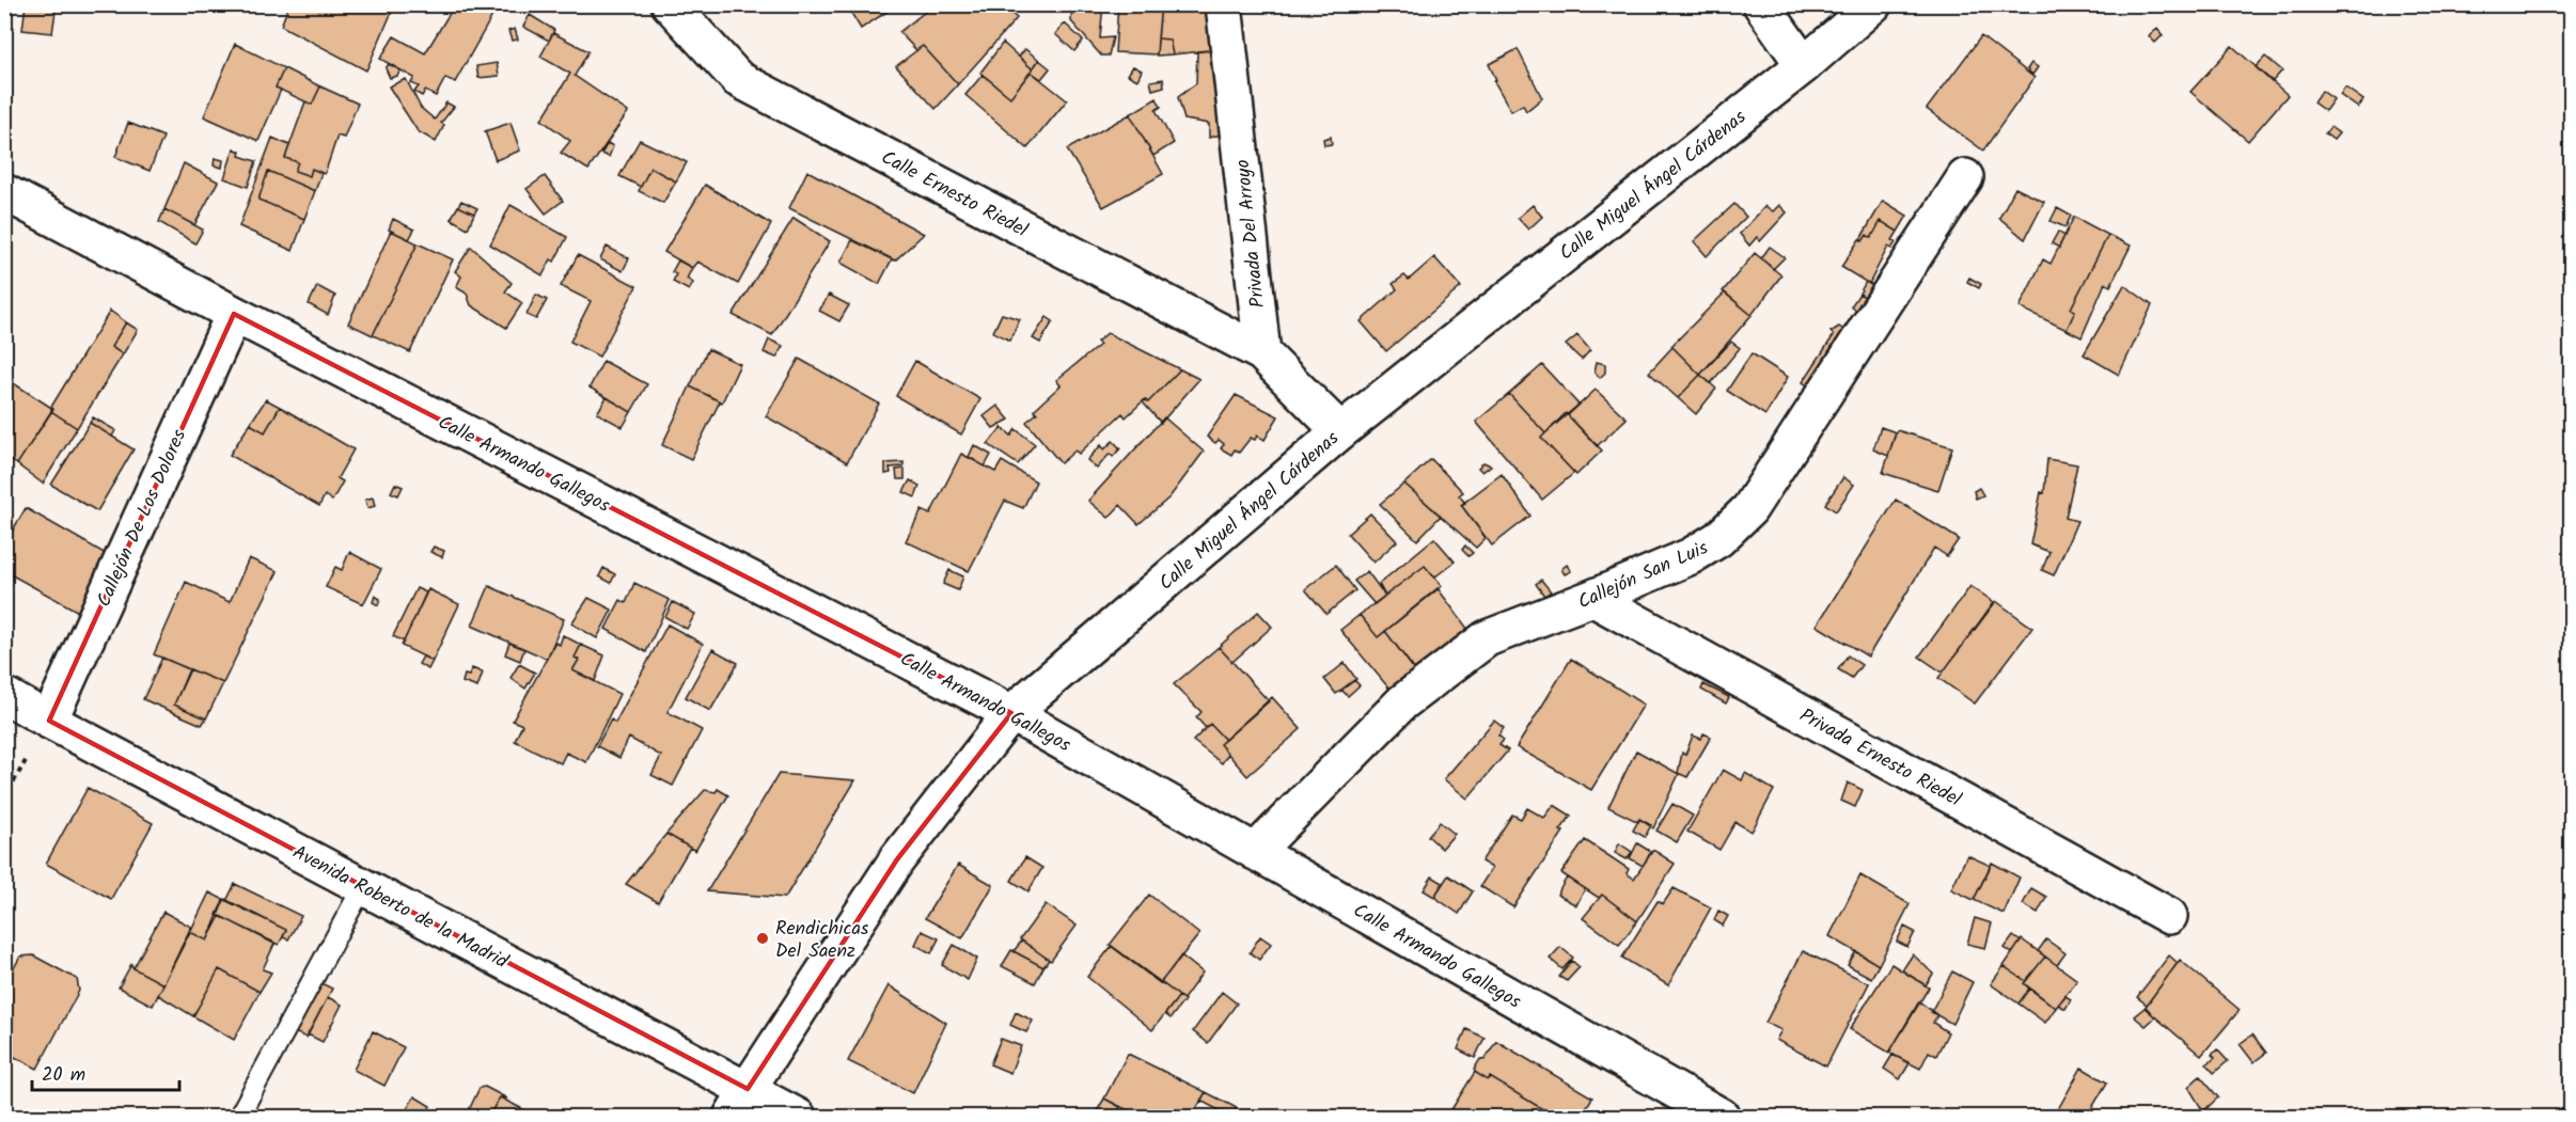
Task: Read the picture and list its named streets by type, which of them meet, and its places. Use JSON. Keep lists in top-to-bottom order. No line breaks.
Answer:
{"streets":{"street":["Calle Miguel Ángel Cárdenas","Calle Ernesto Riedel","Privada Del Arroyo","Calle Armando Gallegos","Callejón De Los Dolores","Callejón San Luis","Privada Ernesto Riedel","Avenida Roberto de la Madrid"]},"crossings":[["Calle Miguel Ángel Cárdenas","Calle Armando Gallegos"],["Calle Miguel Ángel Cárdenas","Avenida Roberto de la Madrid"],["Calle Ernesto Riedel","Privada Del Arroyo"],["Calle Armando Gallegos","Callejón De Los Dolores"],["Calle Armando Gallegos","Callejón San Luis"],["Callejón De Los Dolores","Avenida Roberto de la Madrid"],["Callejón San Luis","Privada Ernesto Riedel"]],"places":["Rendichicas Del Saenz"],"scale_bar":"20 m"}
